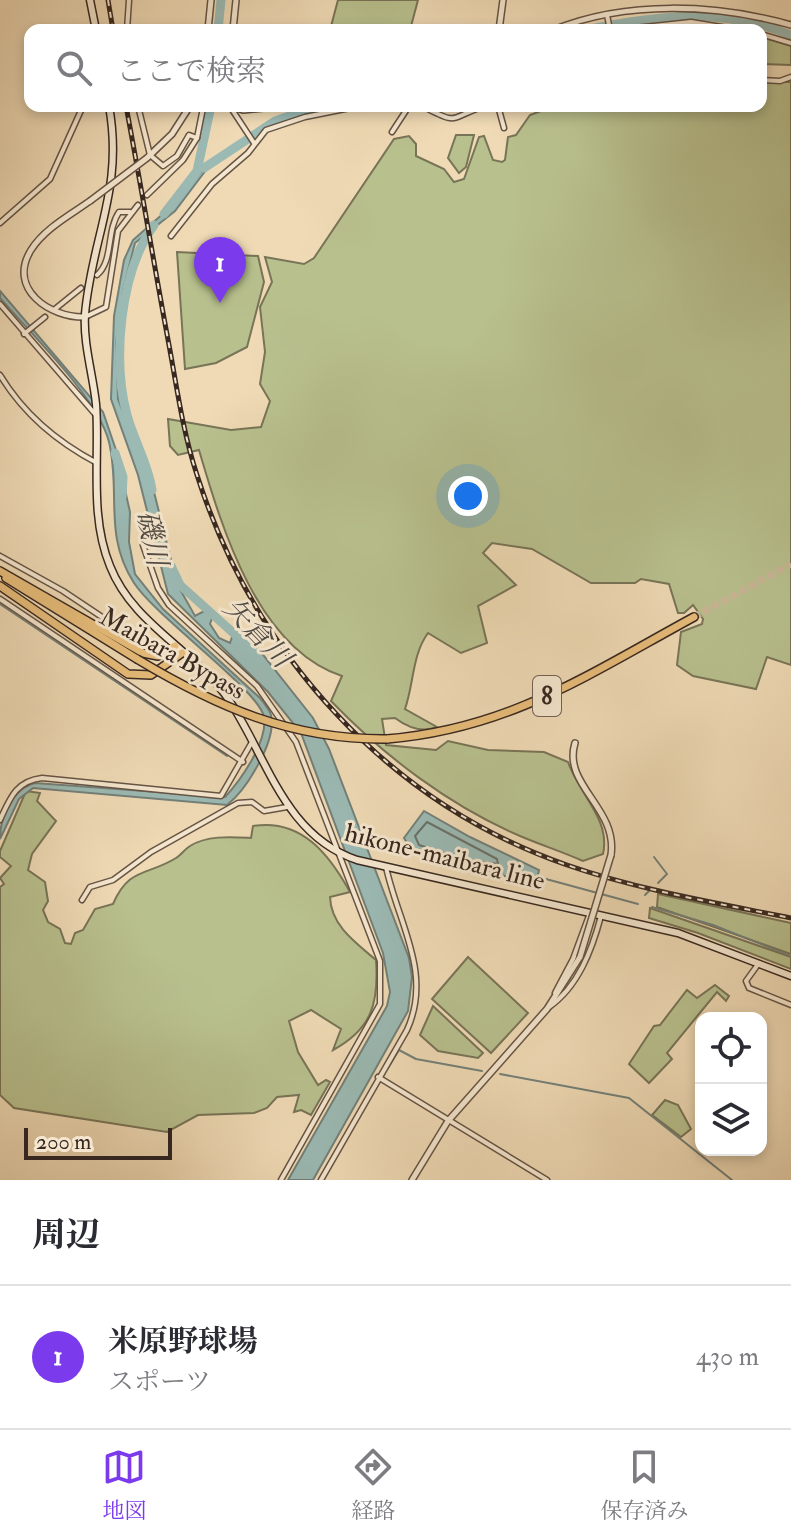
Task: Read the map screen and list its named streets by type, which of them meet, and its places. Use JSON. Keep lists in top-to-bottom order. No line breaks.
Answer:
{"streets":{"highway":["Maibara Bypass","8"],"main road":["hikone-maibara line"]},"crossings":[["Maibara Bypass","8"],["8","hikone-maibara line"]],"water":["磯川","矢倉川"],"scale_bar":"200 m","page":{"search":"ここで検索","pins":"1","scale":"200 m","heading":"周辺","list":[{"mark":"1","name":"米原野球場","note":"スポーツ","value":"430 m"}],"nav":["地図","経路","保存済み"]}}
